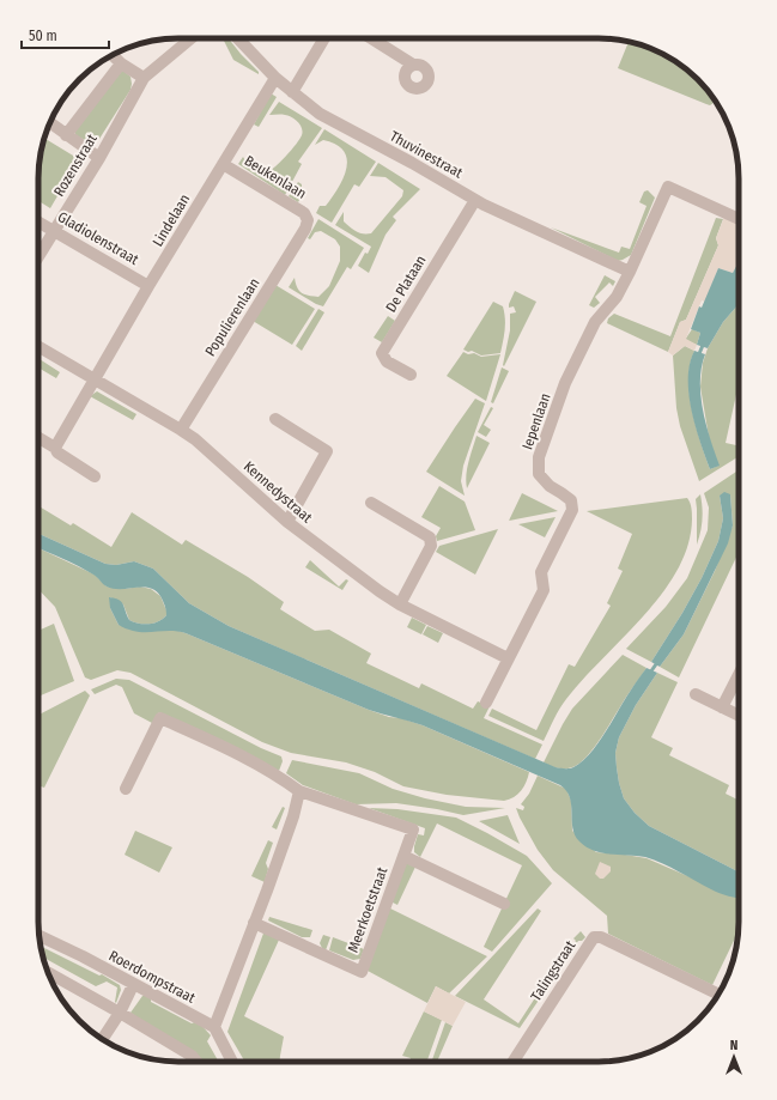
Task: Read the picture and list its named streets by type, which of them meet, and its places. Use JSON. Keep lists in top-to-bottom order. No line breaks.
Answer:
{"streets":{"street":["Thuvinestraat","Rozenstraat","Beukenlaan","Lindelaan","Gladiolenstraat","De Plataan","Populierenlaan","Iepenlaan","Kennedystraat","Meerkoetstraat","Talingstraat","Roerdompstraat"]},"crossings":[["Thuvinestraat","Lindelaan"],["Thuvinestraat","De Plataan"],["Thuvinestraat","Iepenlaan"],["Rozenstraat","Gladiolenstraat"],["Beukenlaan","Lindelaan"],["Beukenlaan","Populierenlaan"],["Lindelaan","Gladiolenstraat"],["Lindelaan","Kennedystraat"],["Populierenlaan","Kennedystraat"],["Iepenlaan","Kennedystraat"]],"scale_bar":"50 m","north":"top"}
